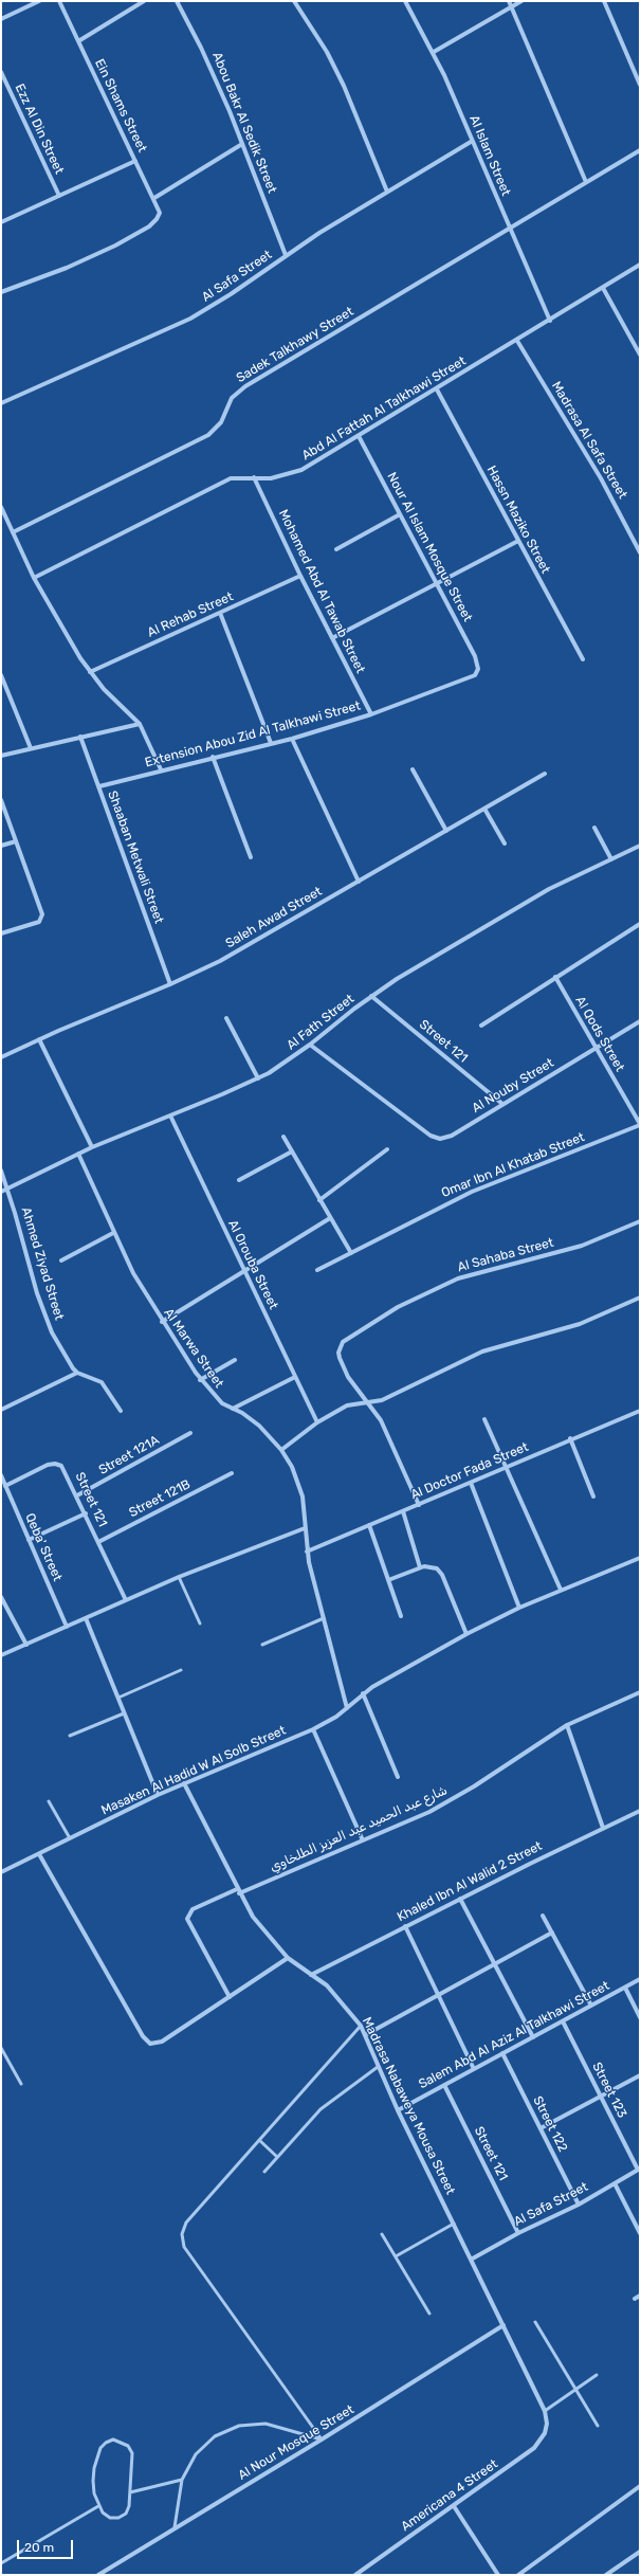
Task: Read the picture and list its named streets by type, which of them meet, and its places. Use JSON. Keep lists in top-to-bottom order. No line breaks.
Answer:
{"streets":{"street":["Ein Shams Street","Abou Bakr Al Sedik Street","Ezz Al Din Street","Al Islam Street","Al Safa Street","Sadek Talkhawy Street","Abd Al Fattah Al Talkhawi Street","Madrasa Al Safa Street","Hassn Maziko Street","Nour Al Islam Mosque Street","Mohamed Abd Al Tawab Street","Al Rehab Street","Extension Abou Zid Al Talkhawi Street","Shaaban Metwali Street","Saleh Awad Street","Al Fath Street","Al Qods Street","Street 121","Al Nouby Street","Omar Ibn Al Khatab Street","Al Sahaba Street","Ahmed Ziyad Street","Al Orouba Street","Al Marwa Street","Street 121A","Al Doctor Fada Street","Street 121B","Qeba' Street","Masaken Al Hadid W Al Solb Street","شارع عبد الحميد عبد العزيز الطلخاوي","Khaled Ibn Al Walid 2 Street","Salem Abd Al Aziz Al Talkhawi Street","Street 123","Madrasa Nabaweya Mousa Street","Street 122","Al Nour Mosque Street","Americana 4 Street"]},"crossings":[["Abou Bakr Al Sedik Street","Al Safa Street"],["Al Islam Street","Al Safa Street"],["Al Islam Street","Sadek Talkhawy Street"],["Al Islam Street","Abd Al Fattah Al Talkhawi Street"],["Al Safa Street","Street 121"],["Al Safa Street","Street 123"],["Al Safa Street","Madrasa Nabaweya Mousa Street"],["Al Safa Street","Street 122"],["Abd Al Fattah Al Talkhawi Street","Madrasa Al Safa Street"],["Abd Al Fattah Al Talkhawi Street","Hassn Maziko Street"],["Abd Al Fattah Al Talkhawi Street","Nour Al Islam Mosque Street"],["Abd Al Fattah Al Talkhawi Street","Mohamed Abd Al Tawab Street"],["Nour Al Islam Mosque Street","Extension Abou Zid Al Talkhawi Street"],["Mohamed Abd Al Tawab Street","Al Rehab Street"],["Mohamed Abd Al Tawab Street","Extension Abou Zid Al Talkhawi Street"],["Extension Abou Zid Al Talkhawi Street","Shaaban Metwali Street"],["Shaaban Metwali Street","Saleh Awad Street"],["Al Fath Street","Street 121"],["Al Fath Street","Al Nouby Street"],["Al Fath Street","Ahmed Ziyad Street"],["Al Fath Street","Al Orouba Street"],["Al Fath Street","Al Marwa Street"],["Al Qods Street","Al Nouby Street"],["Al Qods Street","Omar Ibn Al Khatab Street"],["Street 121","Al Nouby Street"],["Street 121","Street 121A"],["Street 121","Street 121B"],["Street 121","Qeba' Street"],["Street 121","Salem Abd Al Aziz Al Talkhawi Street"],["Al Marwa Street","Al Doctor Fada Street"],["Al Marwa Street","Masaken Al Hadid W Al Solb Street"],["Masaken Al Hadid W Al Solb Street","Madrasa Nabaweya Mousa Street"],["شارع عبد الحميد عبد العزيز الطلخاوي","Madrasa Nabaweya Mousa Street"],["Khaled Ibn Al Walid 2 Street","Madrasa Nabaweya Mousa Street"],["Salem Abd Al Aziz Al Talkhawi Street","Street 123"],["Salem Abd Al Aziz Al Talkhawi Street","Madrasa Nabaweya Mousa Street"],["Salem Abd Al Aziz Al Talkhawi Street","Street 122"],["Madrasa Nabaweya Mousa Street","Al Nour Mosque Street"],["Madrasa Nabaweya Mousa Street","Americana 4 Street"]],"scale_bar":"20 m"}
